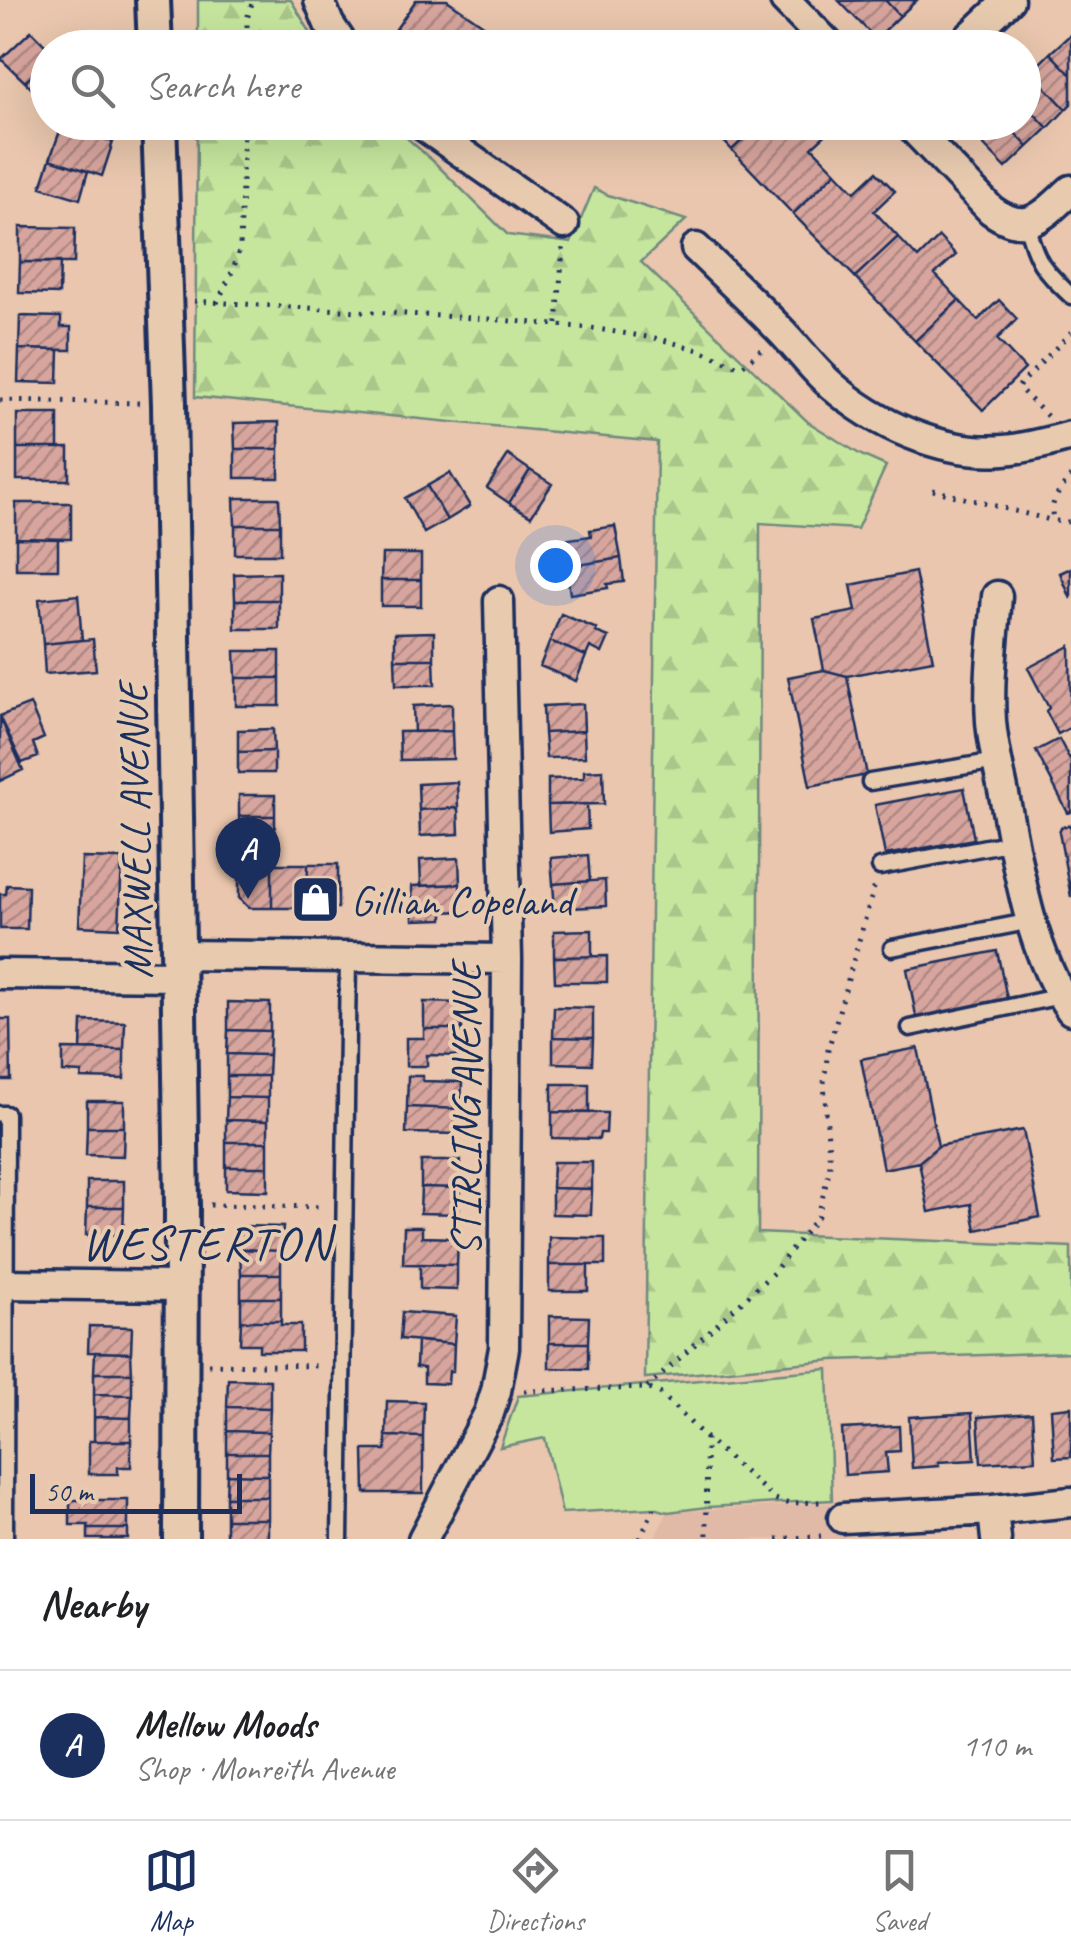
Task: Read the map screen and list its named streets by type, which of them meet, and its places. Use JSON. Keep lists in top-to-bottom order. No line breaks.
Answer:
{"streets":{"street":["MAXWELL AVENUE","STIRLING AVENUE"]},"districts":["WESTERTON"],"places":{"shop":["Gillian Copeland"]},"scale_bar":"50 m","page":{"search":"Search here","pins":"A","scale":"50 m","heading":"Nearby","list":[{"mark":"A","name":"Mellow Moods","note":"Shop · Monreith Avenue","value":"110 m"}],"nav":["Map","Directions","Saved"]}}
